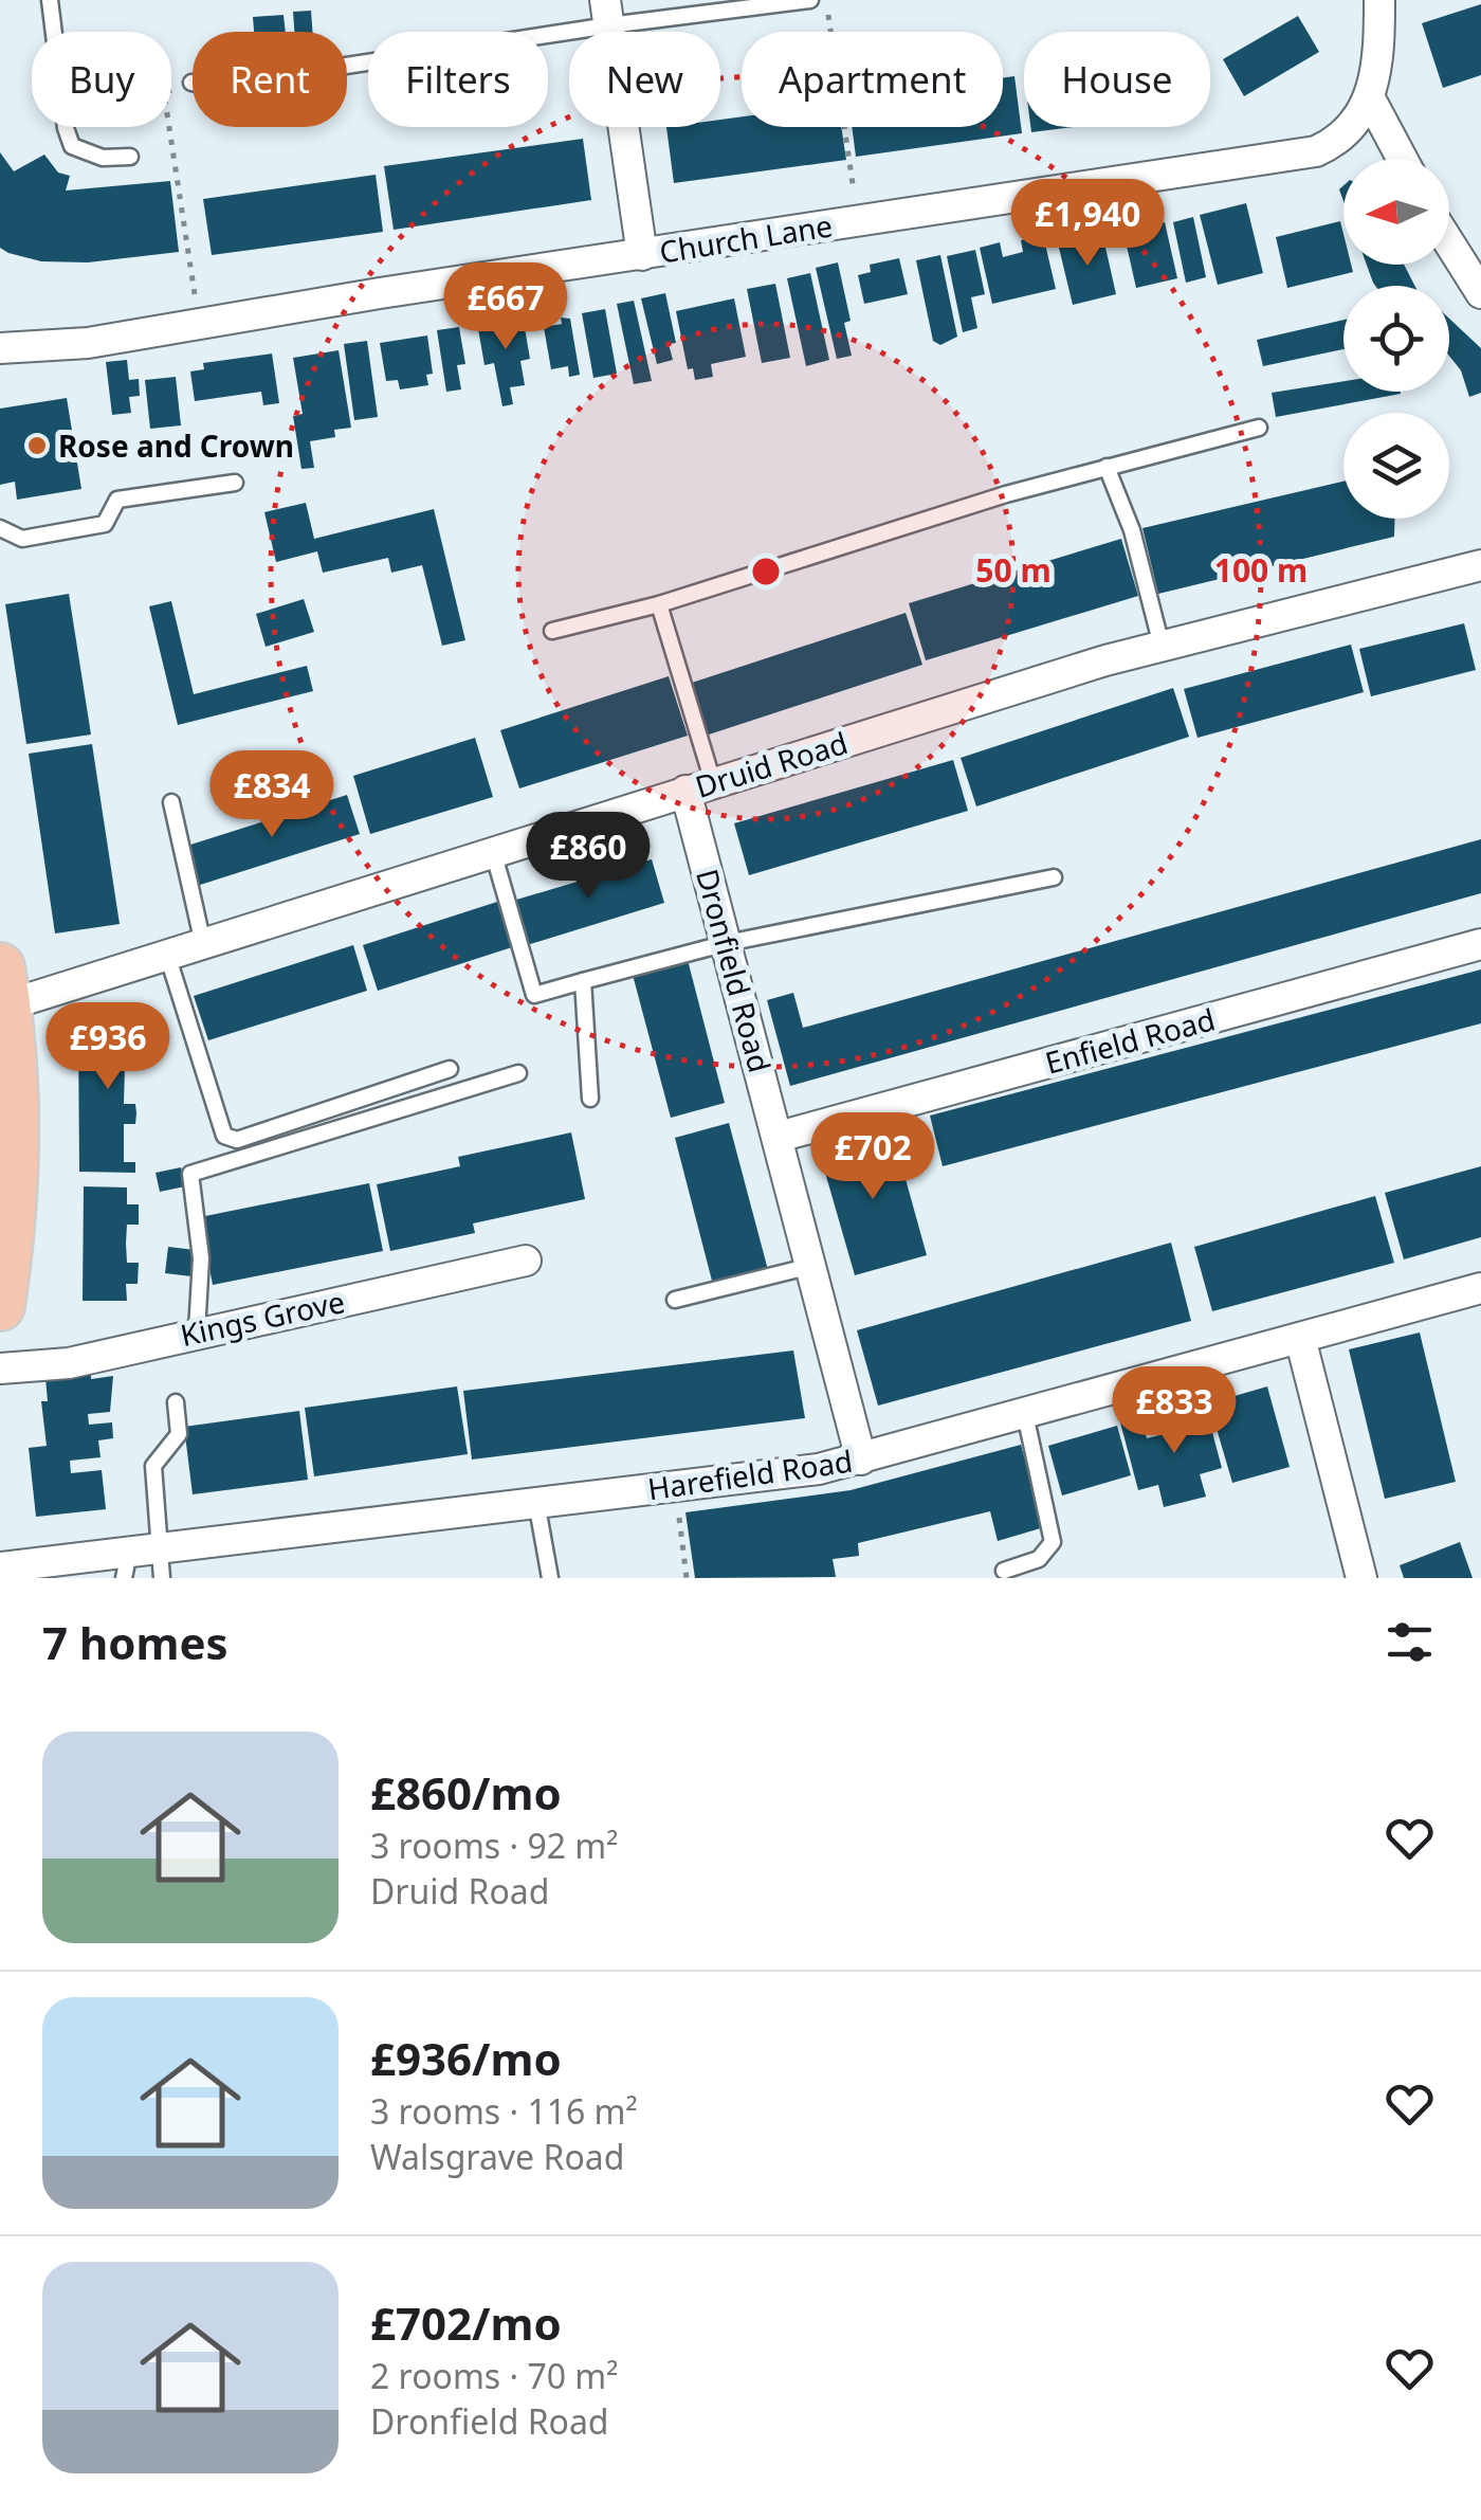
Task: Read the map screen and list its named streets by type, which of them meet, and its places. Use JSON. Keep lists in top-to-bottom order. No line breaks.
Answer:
{"streets":{"street":["Church Lane","Druid Road","Dronfield Road","Enfield Road","Kings Grove","Harefield Road"]},"crossings":[["Druid Road","Dronfield Road"],["Dronfield Road","Enfield Road"],["Dronfield Road","Harefield Road"]],"places":["Rose and Crown"],"north":"left","page":{"chip":["Buy","Rent","Filters","New","Apartment","House"],"price":["£1,940","£667","£834","£860","£936","£702","£833"],"heading":"7 homes","list":[{"name":"£860/mo","note":"3 rooms · 92 m² · Druid Road"},{"name":"£936/mo","note":"3 rooms · 116 m² · Walsgrave Road"},{"name":"£702/mo","note":"2 rooms · 70 m² · Dronfield Road"}]},"rings":["50 m","100 m"]}
